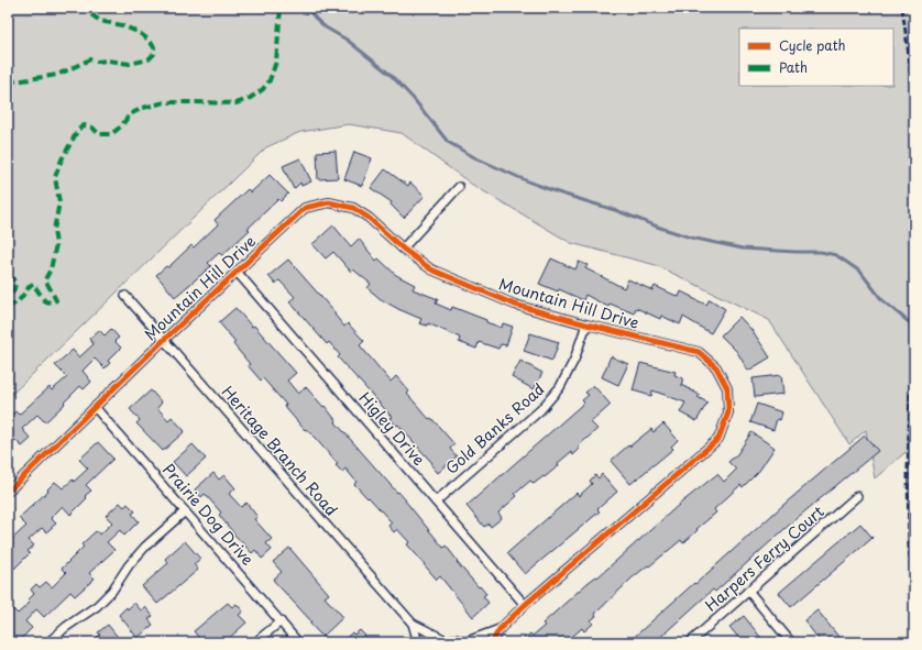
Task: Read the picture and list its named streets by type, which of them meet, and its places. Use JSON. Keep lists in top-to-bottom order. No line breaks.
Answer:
{"streets":{"street":["Mountain Hill Drive","Higley Drive","Gold Banks Road","Heritage Branch Road","Prairie Dog Drive","Harpers Ferry Court"]},"crossings":[["Mountain Hill Drive","Higley Drive"],["Mountain Hill Drive","Gold Banks Road"],["Mountain Hill Drive","Heritage Branch Road"],["Mountain Hill Drive","Prairie Dog Drive"],["Higley Drive","Gold Banks Road"]],"legend":["Cycle path","Path"]}
